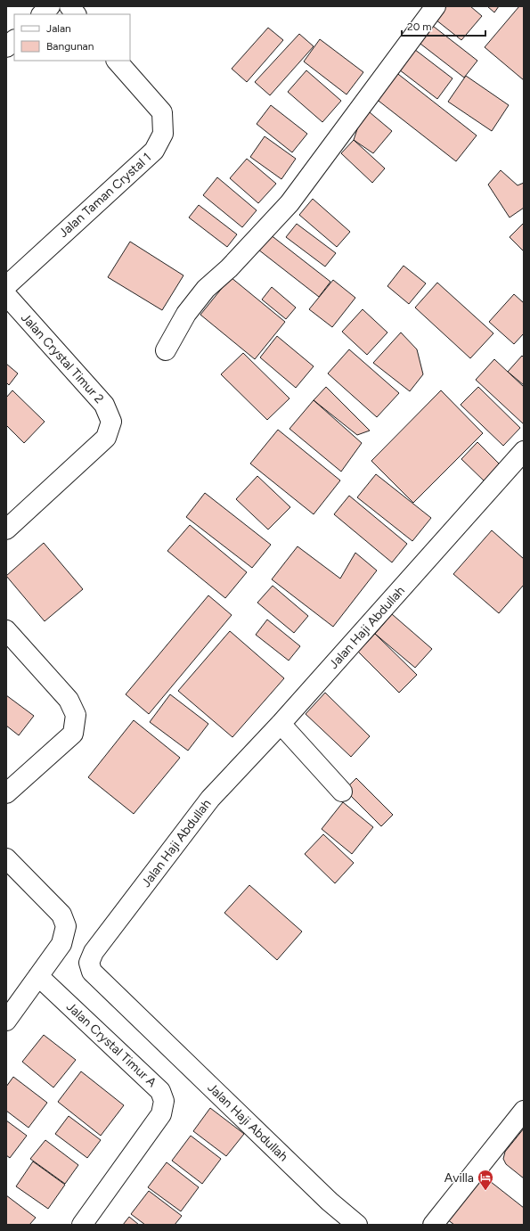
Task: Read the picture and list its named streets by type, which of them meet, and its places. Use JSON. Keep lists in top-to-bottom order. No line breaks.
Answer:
{"streets":{"street":["Jalan Taman Crystal 1","Jalan Crystal Timur 2","Jalan Haji Abdullah","Jalan Crystal Timur A"]},"places":{"hotel":["Avilla"]},"legend":["Jalan","Bangunan"],"scale_bar":"20 m"}
